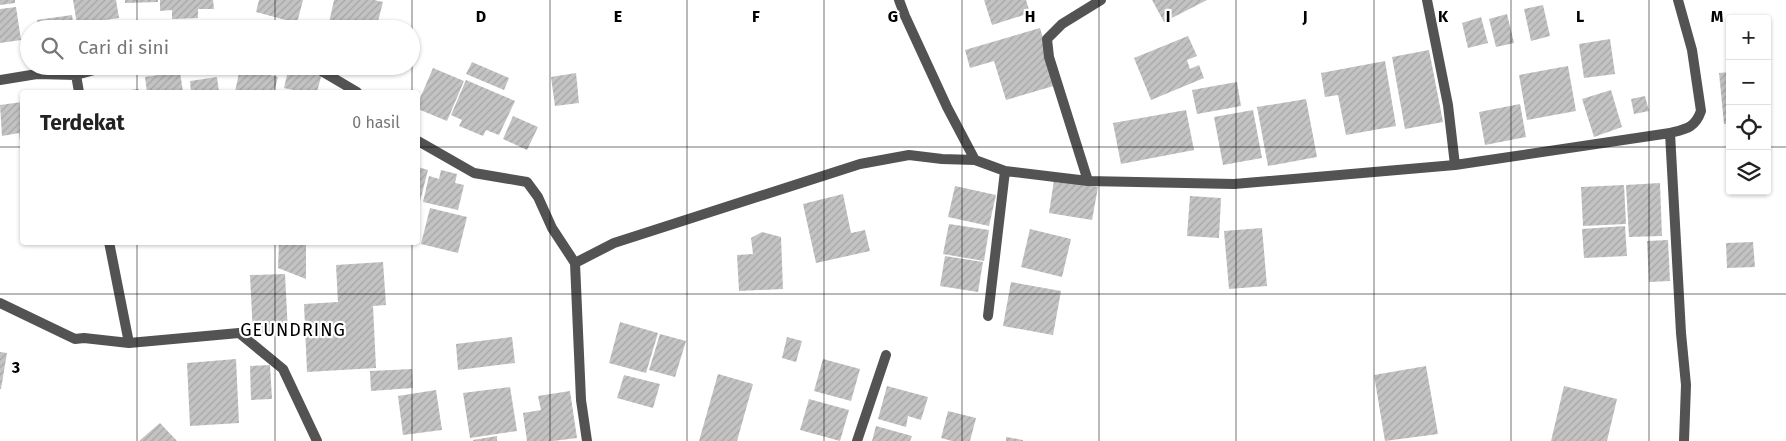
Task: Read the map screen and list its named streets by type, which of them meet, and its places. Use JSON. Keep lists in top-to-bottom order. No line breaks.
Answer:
{"districts":["GEUNDRING"],"page":{"map_buttons":["+","−"],"search":"Cari di sini","heading":["Terdekat","0 hasil"]},"grid":{"columns":["D","E","F","G","H","I","J","K","L","M"],"rows":["3"]}}
